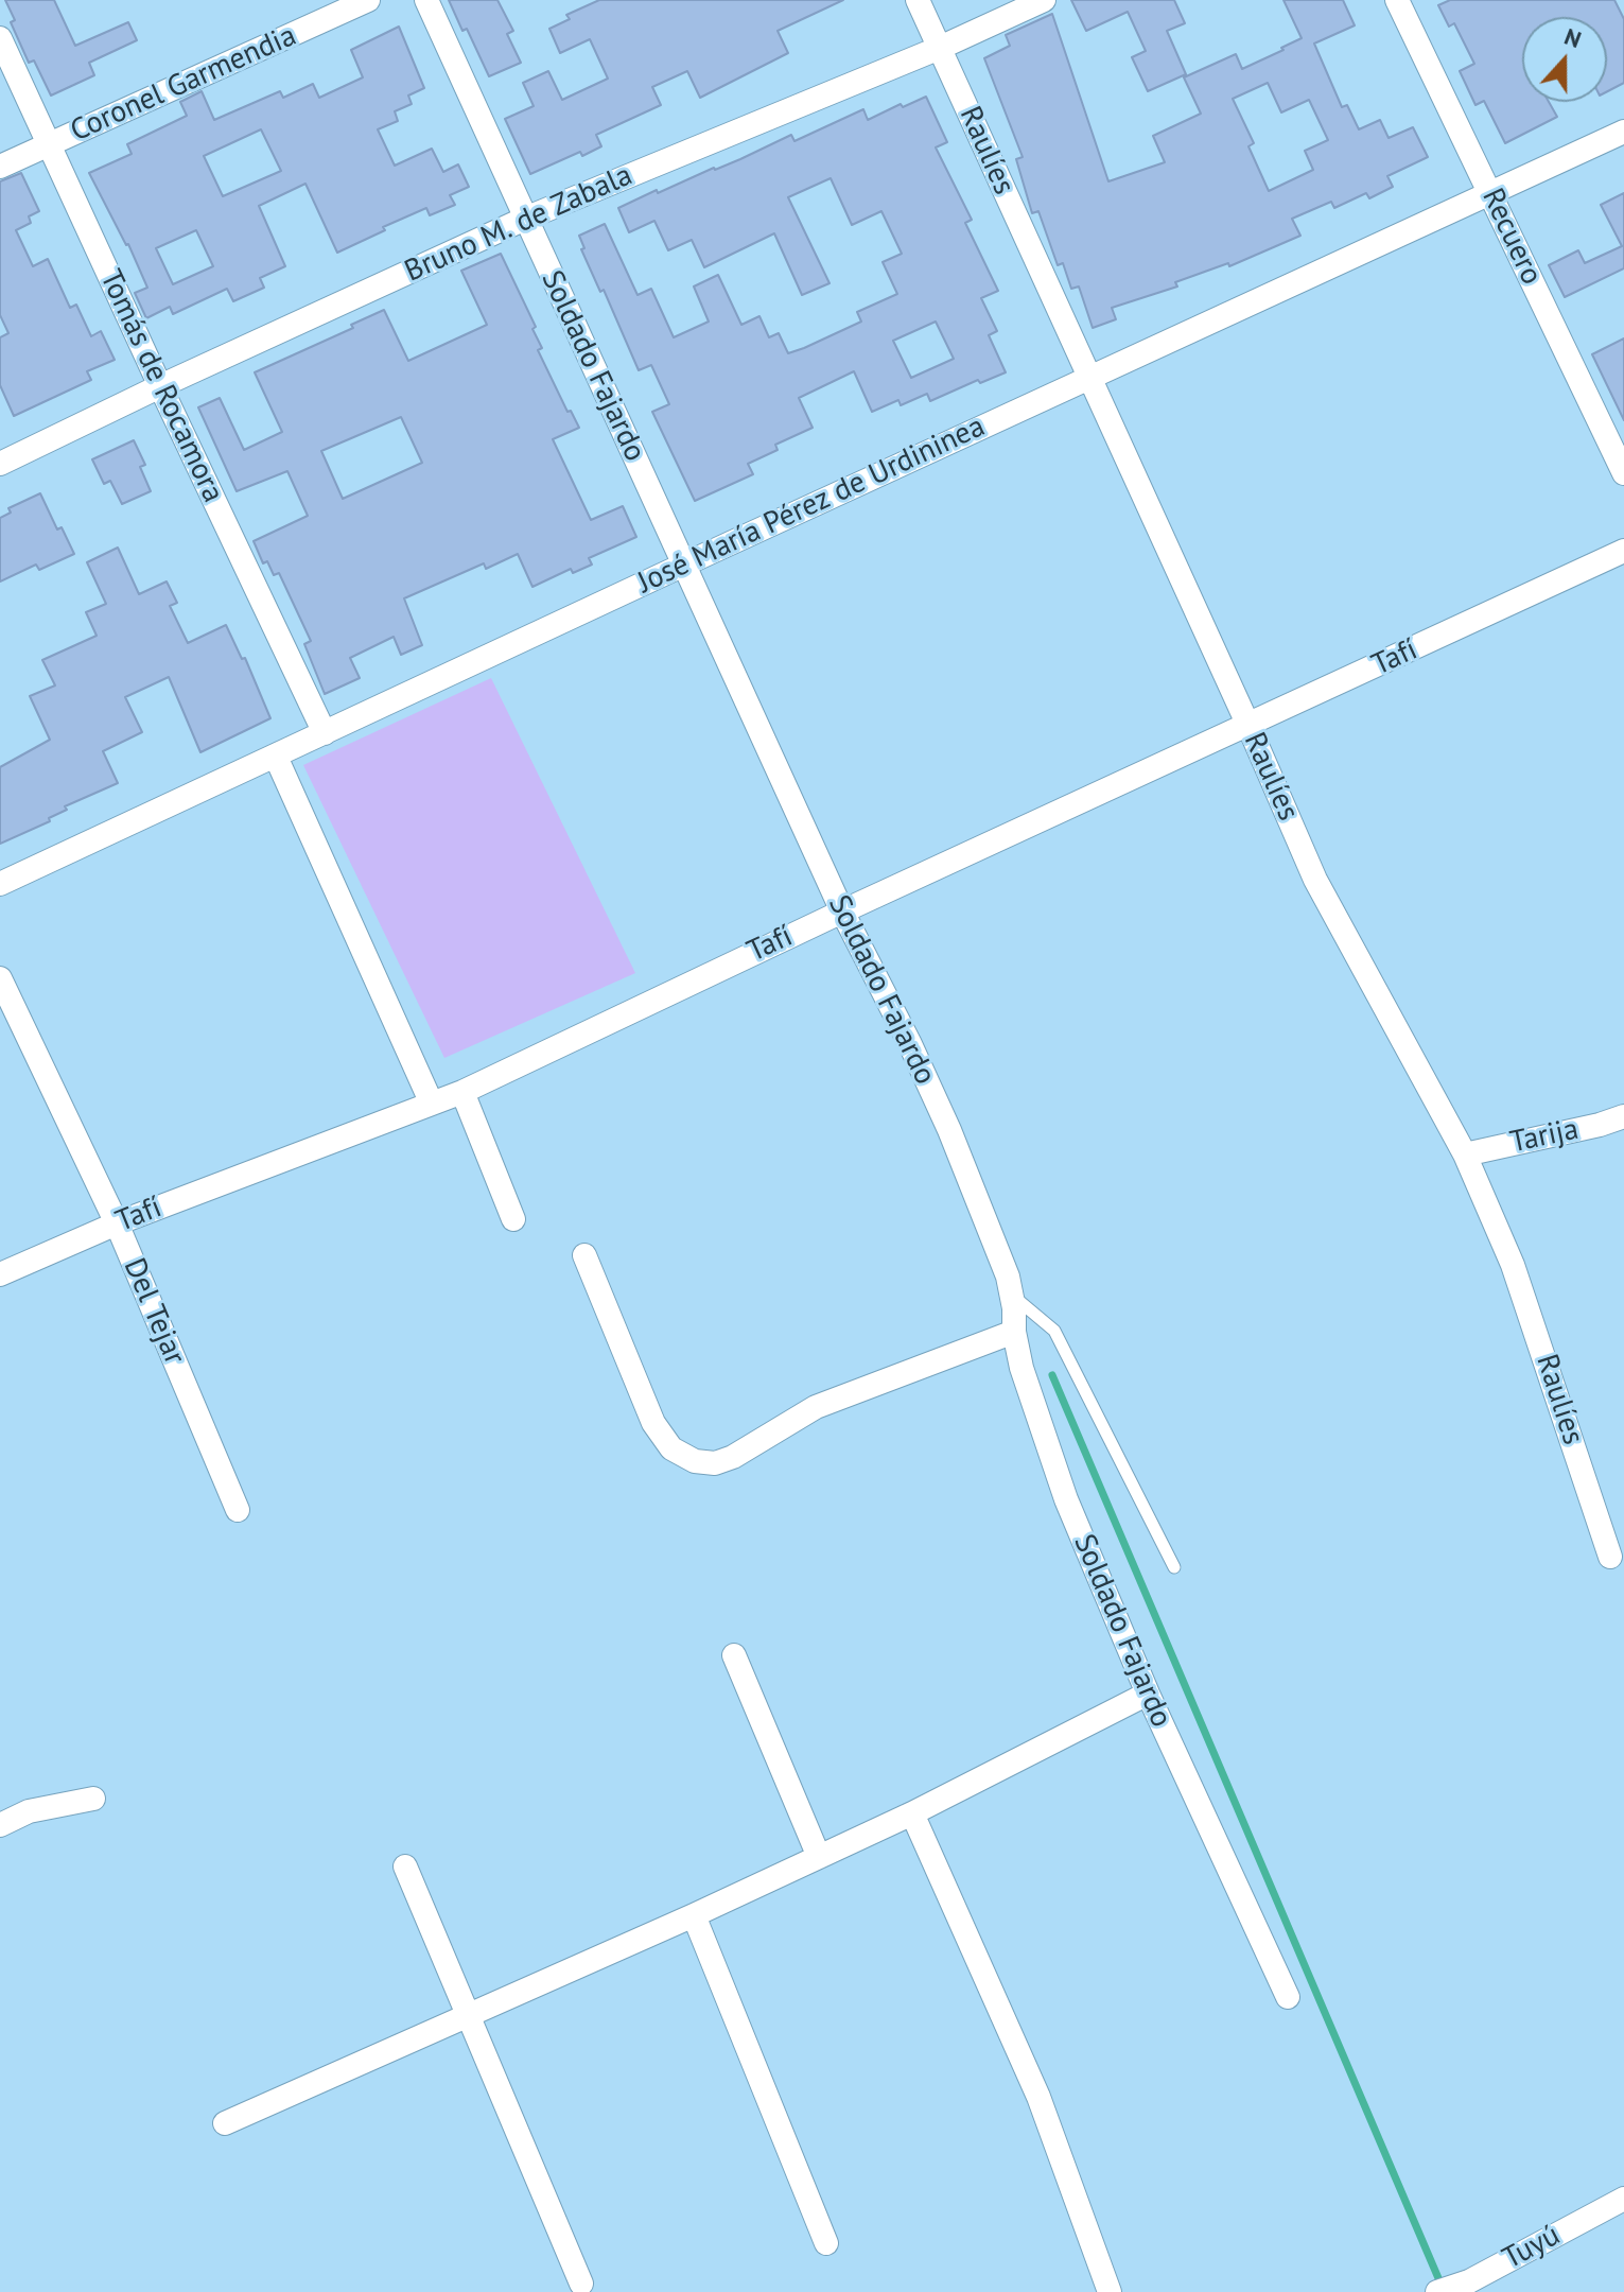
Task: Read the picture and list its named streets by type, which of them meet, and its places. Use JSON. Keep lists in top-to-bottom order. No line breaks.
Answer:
{"streets":{"street":["Coronel Garmendia","Raulíes","Bruno M. de Zabala","Recuero","Soldado Fajardo","Tomás de Rocamora","José María Pérez de Urdininea","Tafí","Tarija","Del Tejar","Tuyú"]},"crossings":[["Coronel Garmendia","Tomás de Rocamora"],["Raulíes","Bruno M. de Zabala"],["Raulíes","José María Pérez de Urdininea"],["Raulíes","Tafí"],["Raulíes","Tarija"],["Bruno M. de Zabala","Soldado Fajardo"],["Bruno M. de Zabala","Tomás de Rocamora"],["Recuero","José María Pérez de Urdininea"],["Soldado Fajardo","José María Pérez de Urdininea"],["Soldado Fajardo","Tafí"],["Tomás de Rocamora","José María Pérez de Urdininea"],["Tafí","Del Tejar"]],"north":"top"}
